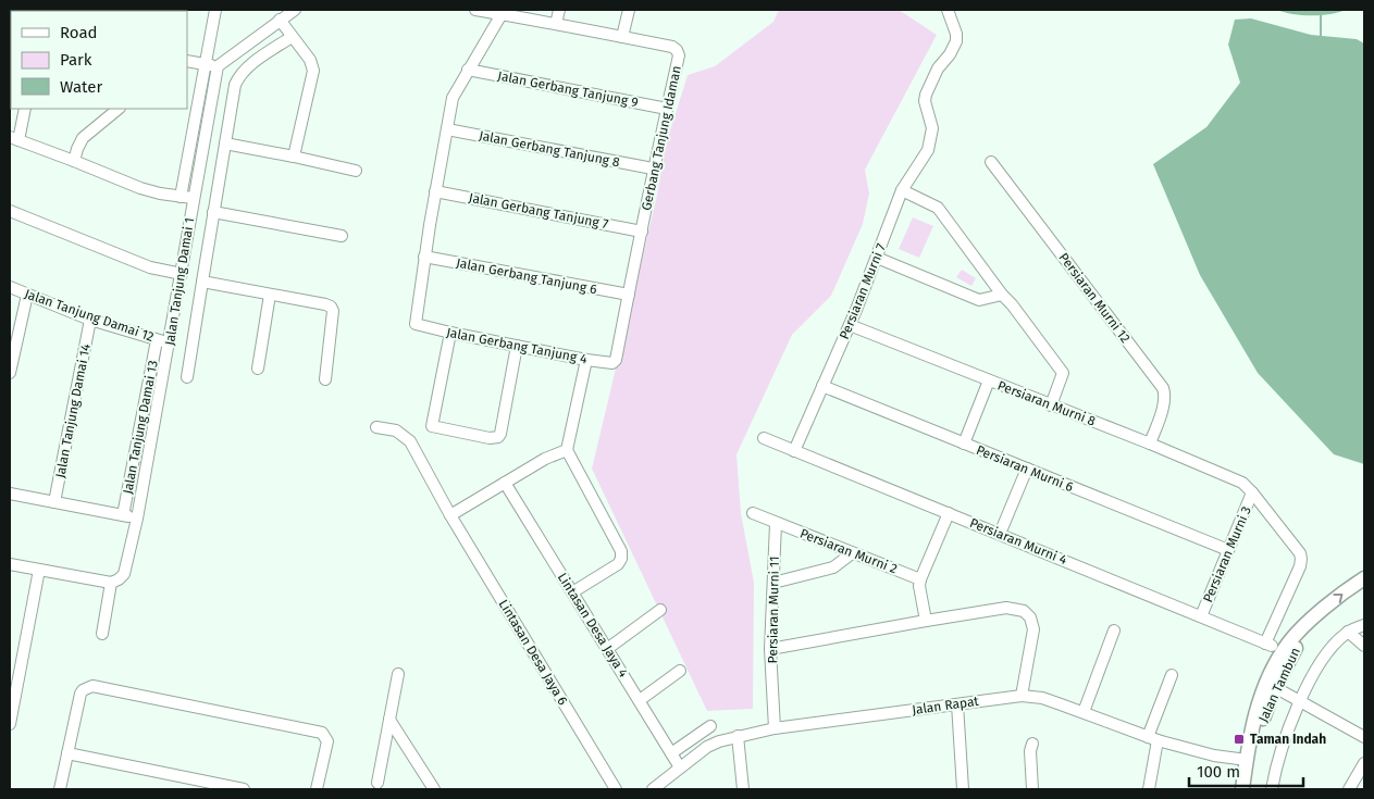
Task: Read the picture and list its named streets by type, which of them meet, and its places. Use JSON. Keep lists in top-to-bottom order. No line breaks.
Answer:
{"streets":{"main road":["Jalan Tambun"],"street":["Jalan Gerbang Tanjung 9","Gerbang Tanjung Idaman","Jalan Gerbang Tanjung 8","Jalan Gerbang Tanjung 7","Jalan Gerbang Tanjung 6","Jalan Tanjung Damai 1","Persiaran Murni 7","Persiaran Murni 12","Jalan Tanjung Damai 12","Jalan Gerbang Tanjung 4","Persiaran Murni 8","Jalan Tanjung Damai 14","Jalan Tanjung Damai 13","Persiaran Murni 6","Persiaran Murni 4","Persiaran Murni 2","Persiaran Murni 3","Persiaran Murni 11","Lintasan Desa Jaya 4","Lintasan Desa Jaya 6","Jalan Rapat"]},"crossings":[["Jalan Gerbang Tanjung 9","Gerbang Tanjung Idaman"],["Gerbang Tanjung Idaman","Jalan Gerbang Tanjung 8"],["Gerbang Tanjung Idaman","Jalan Gerbang Tanjung 7"],["Gerbang Tanjung Idaman","Jalan Gerbang Tanjung 6"],["Gerbang Tanjung Idaman","Jalan Gerbang Tanjung 4"],["Jalan Gerbang Tanjung 6","Jalan Gerbang Tanjung 4"],["Jalan Tanjung Damai 1","Jalan Tanjung Damai 12"],["Persiaran Murni 7","Persiaran Murni 8"],["Persiaran Murni 7","Persiaran Murni 6"],["Persiaran Murni 7","Persiaran Murni 4"],["Persiaran Murni 12","Persiaran Murni 8"],["Jalan Tanjung Damai 12","Jalan Tanjung Damai 14"],["Jalan Tanjung Damai 12","Jalan Tanjung Damai 13"],["Persiaran Murni 8","Persiaran Murni 3"],["Persiaran Murni 6","Persiaran Murni 3"],["Persiaran Murni 4","Persiaran Murni 3"],["Persiaran Murni 2","Persiaran Murni 11"],["Persiaran Murni 11","Jalan Rapat"],["Lintasan Desa Jaya 4","Jalan Rapat"],["Jalan Tambun","Jalan Rapat"]],"places":{"transit":["Taman Indah"]},"legend":["Road","Park","Water"],"scale_bar":"100 m"}
